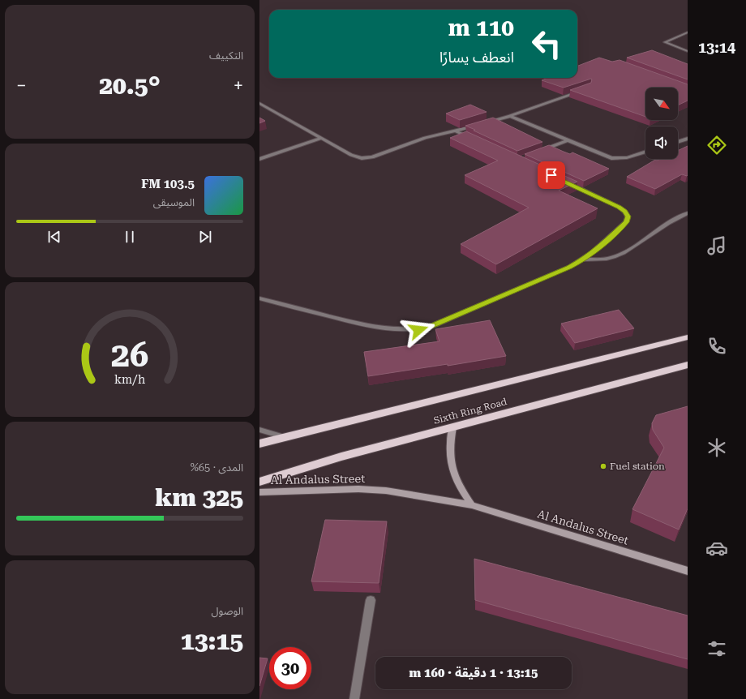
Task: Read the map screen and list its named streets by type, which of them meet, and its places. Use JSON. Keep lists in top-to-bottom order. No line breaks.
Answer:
{"streets":{"highway":["Sixth Ring Road"],"main road":["Al Andalus Street"]},"places":["Fuel station"],"north":"bottom right","page":{"tabs":"13:14","tile":["التكييف",["المدى · 65%","325 km"],["الوصول","13:15"]],"turn":["110 m","انعطف يسارًا"],"heat":["−","20.5°","+"],"song":["103.5 FM","الموسيقى"],"limit":"30","trip":"13:15 · 1 دقيقة · 160 m","gauge":["26","km/h"]}}
